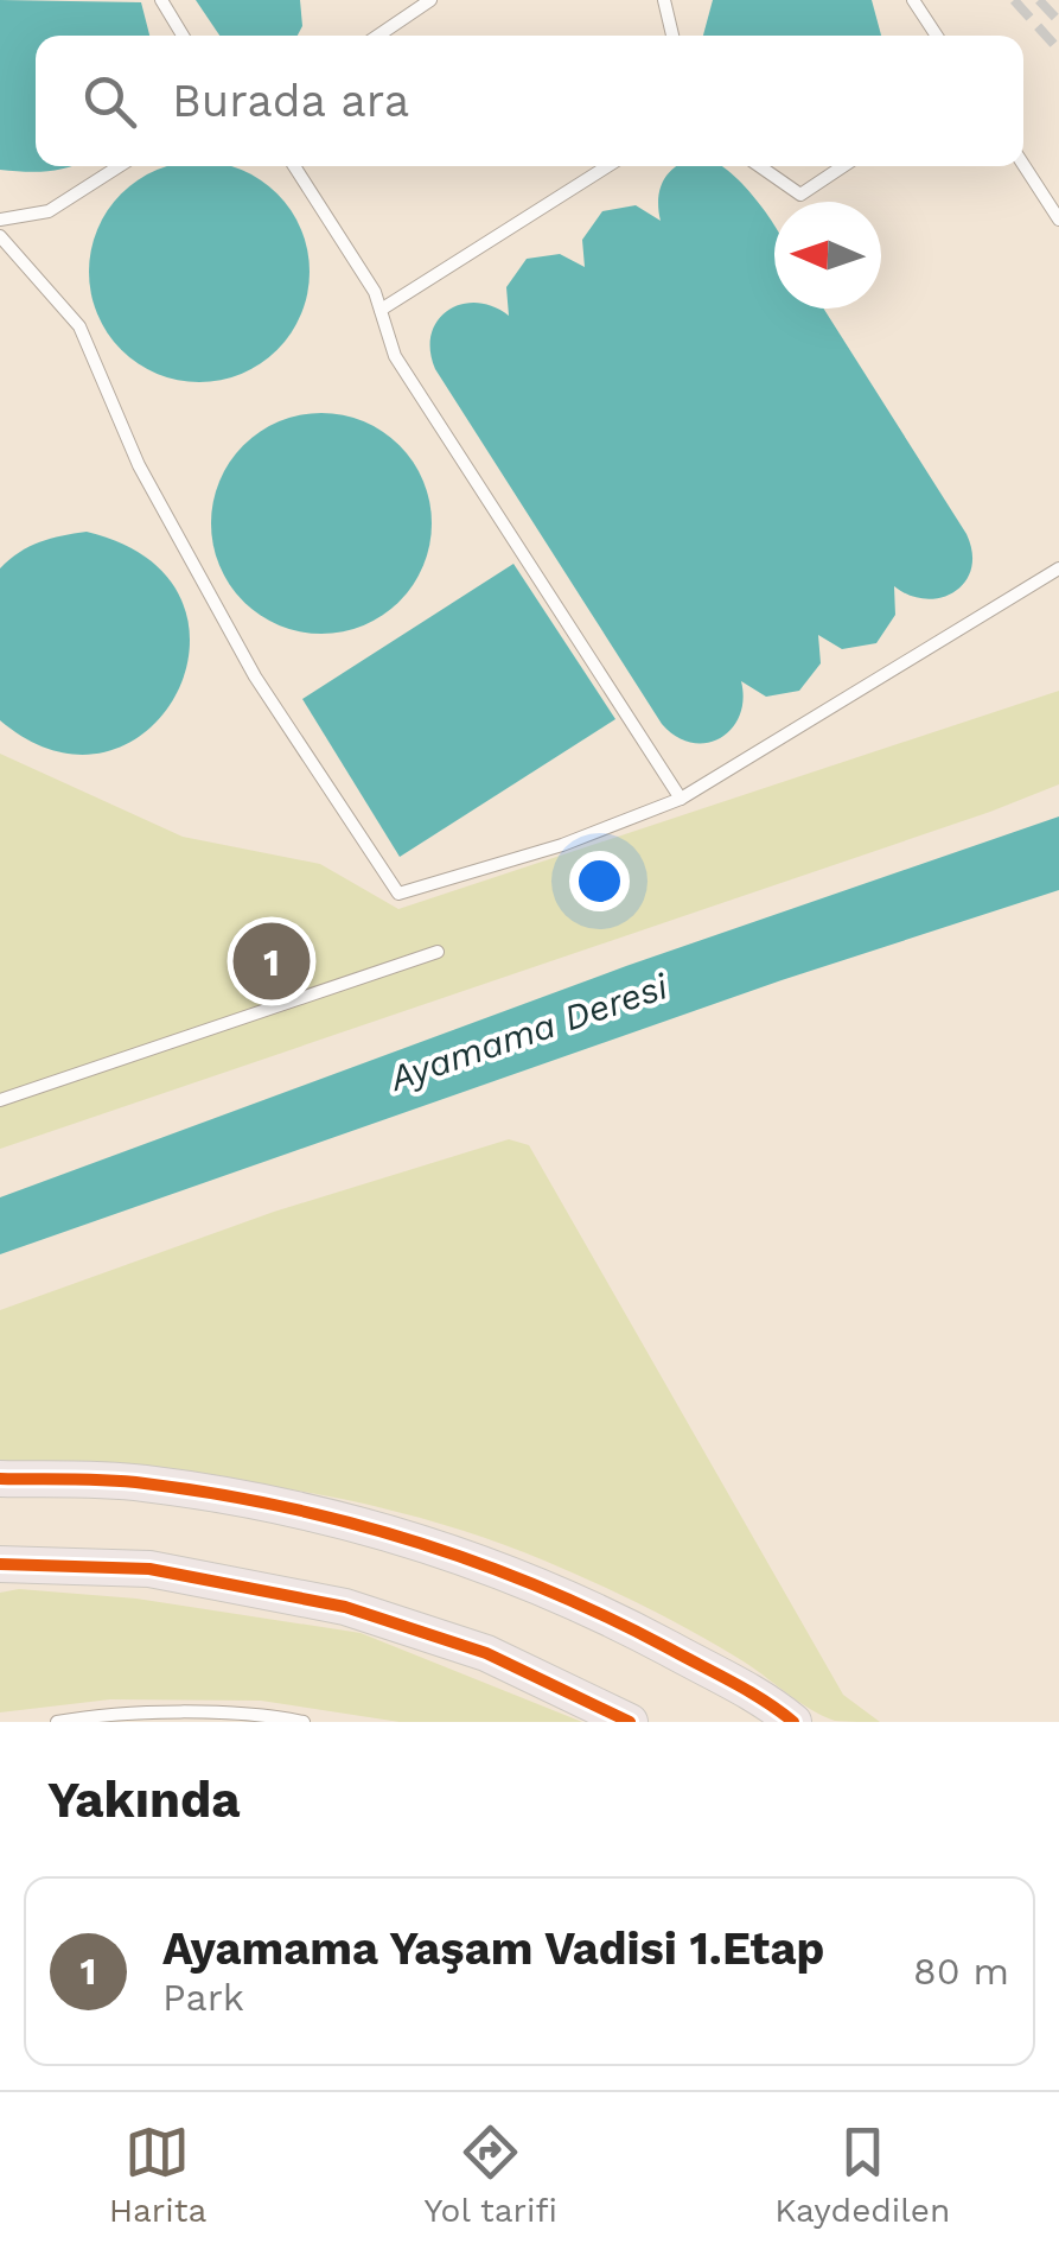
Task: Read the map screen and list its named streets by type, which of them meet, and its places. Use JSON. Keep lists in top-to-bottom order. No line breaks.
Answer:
{"water":["Ayamama Deresi"],"north":"left","page":{"search":"Burada ara","pins":"1","heading":"Yakında","list":[{"mark":"1","name":"Ayamama Yaşam Vadisi 1.Etap","note":"Park","value":"80 m"}],"nav":["Harita","Yol tarifi","Kaydedilen"]}}
